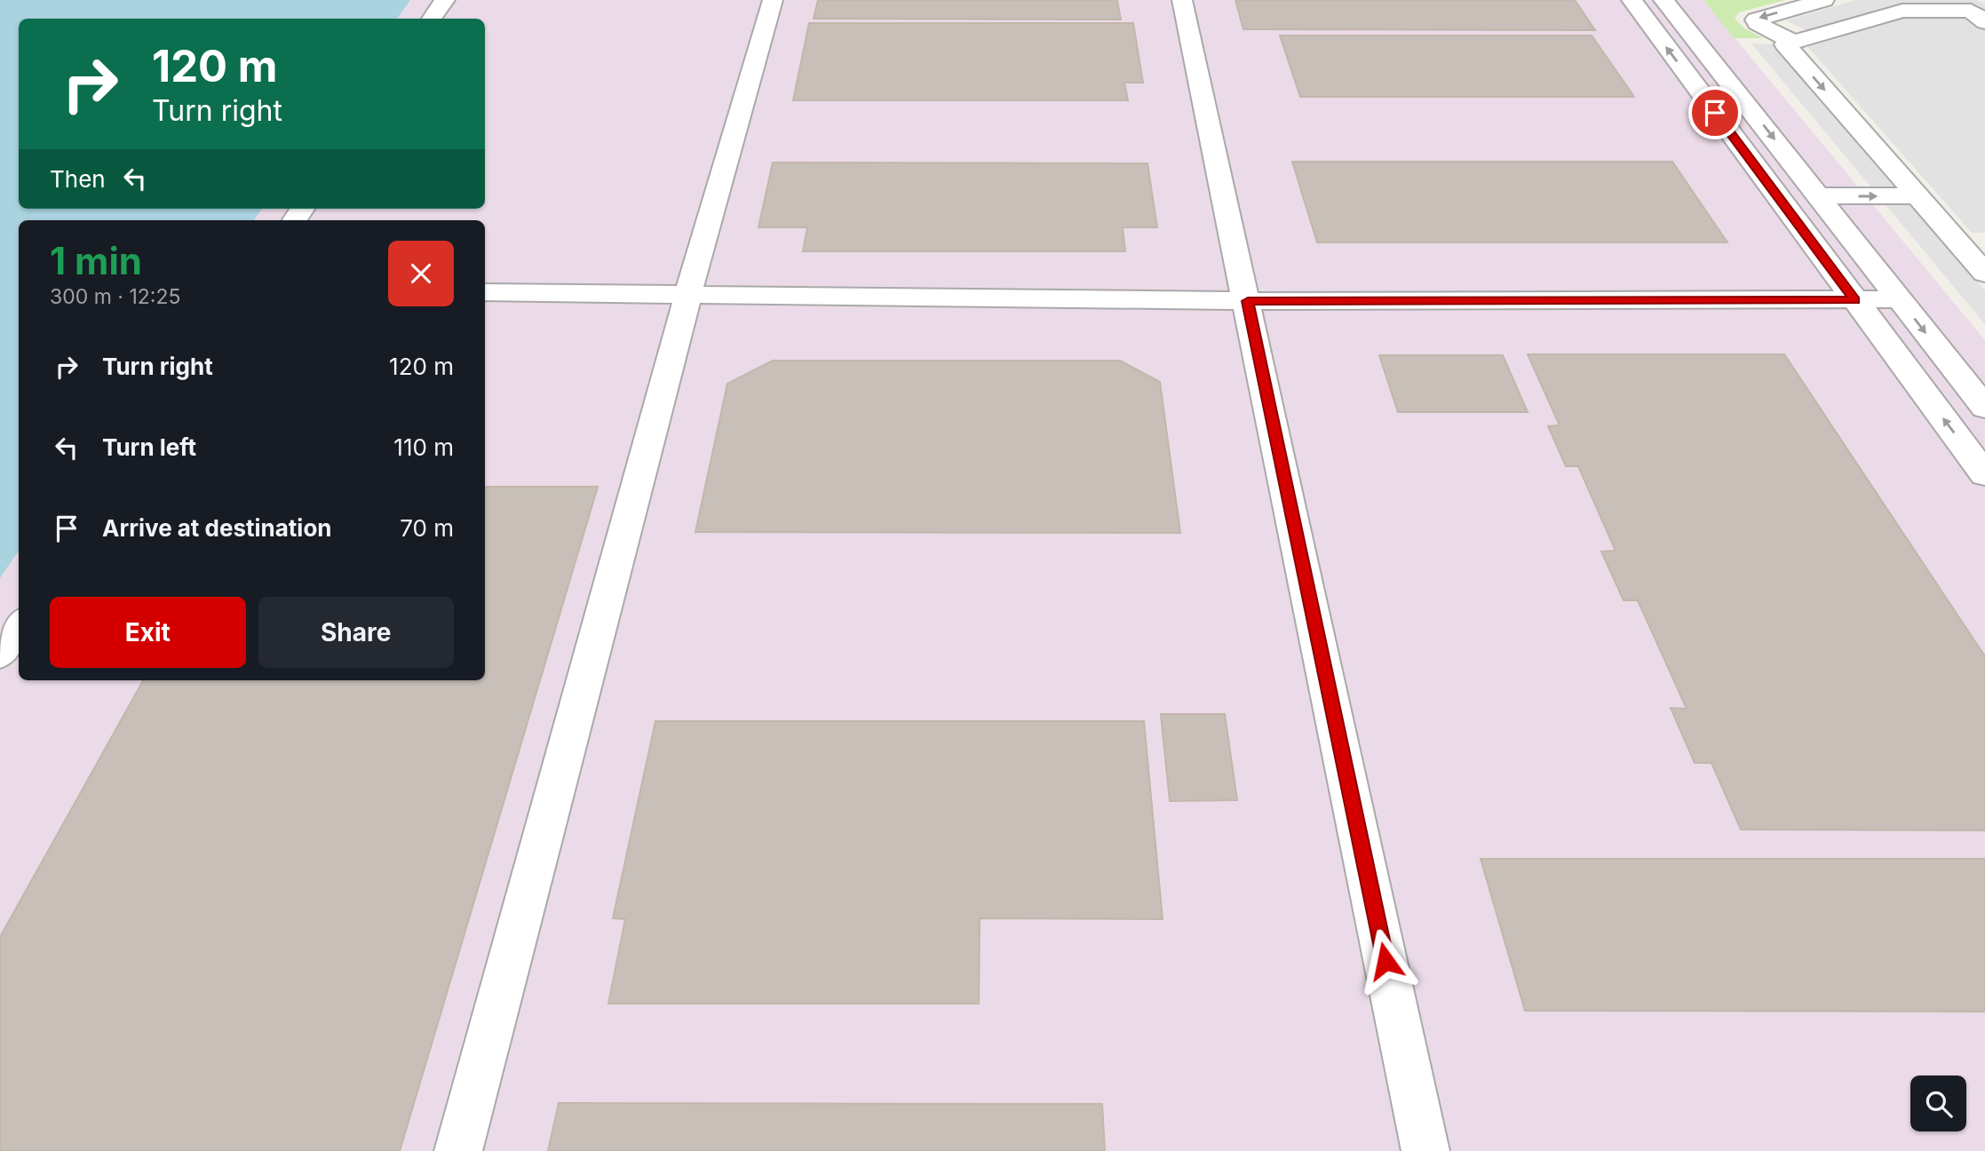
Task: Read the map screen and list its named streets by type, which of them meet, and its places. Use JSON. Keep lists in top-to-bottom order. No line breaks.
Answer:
{"page":{"turn":["120 m","Turn right"],"then":"Then","heading":["1 min","300 m · 12:25"],"list":[{"name":"Turn right","value":"120 m"},{"name":"Turn left","value":"110 m"},{"name":"Arrive at destination","value":"70 m"}],"buttons":["Exit","Share"]}}
